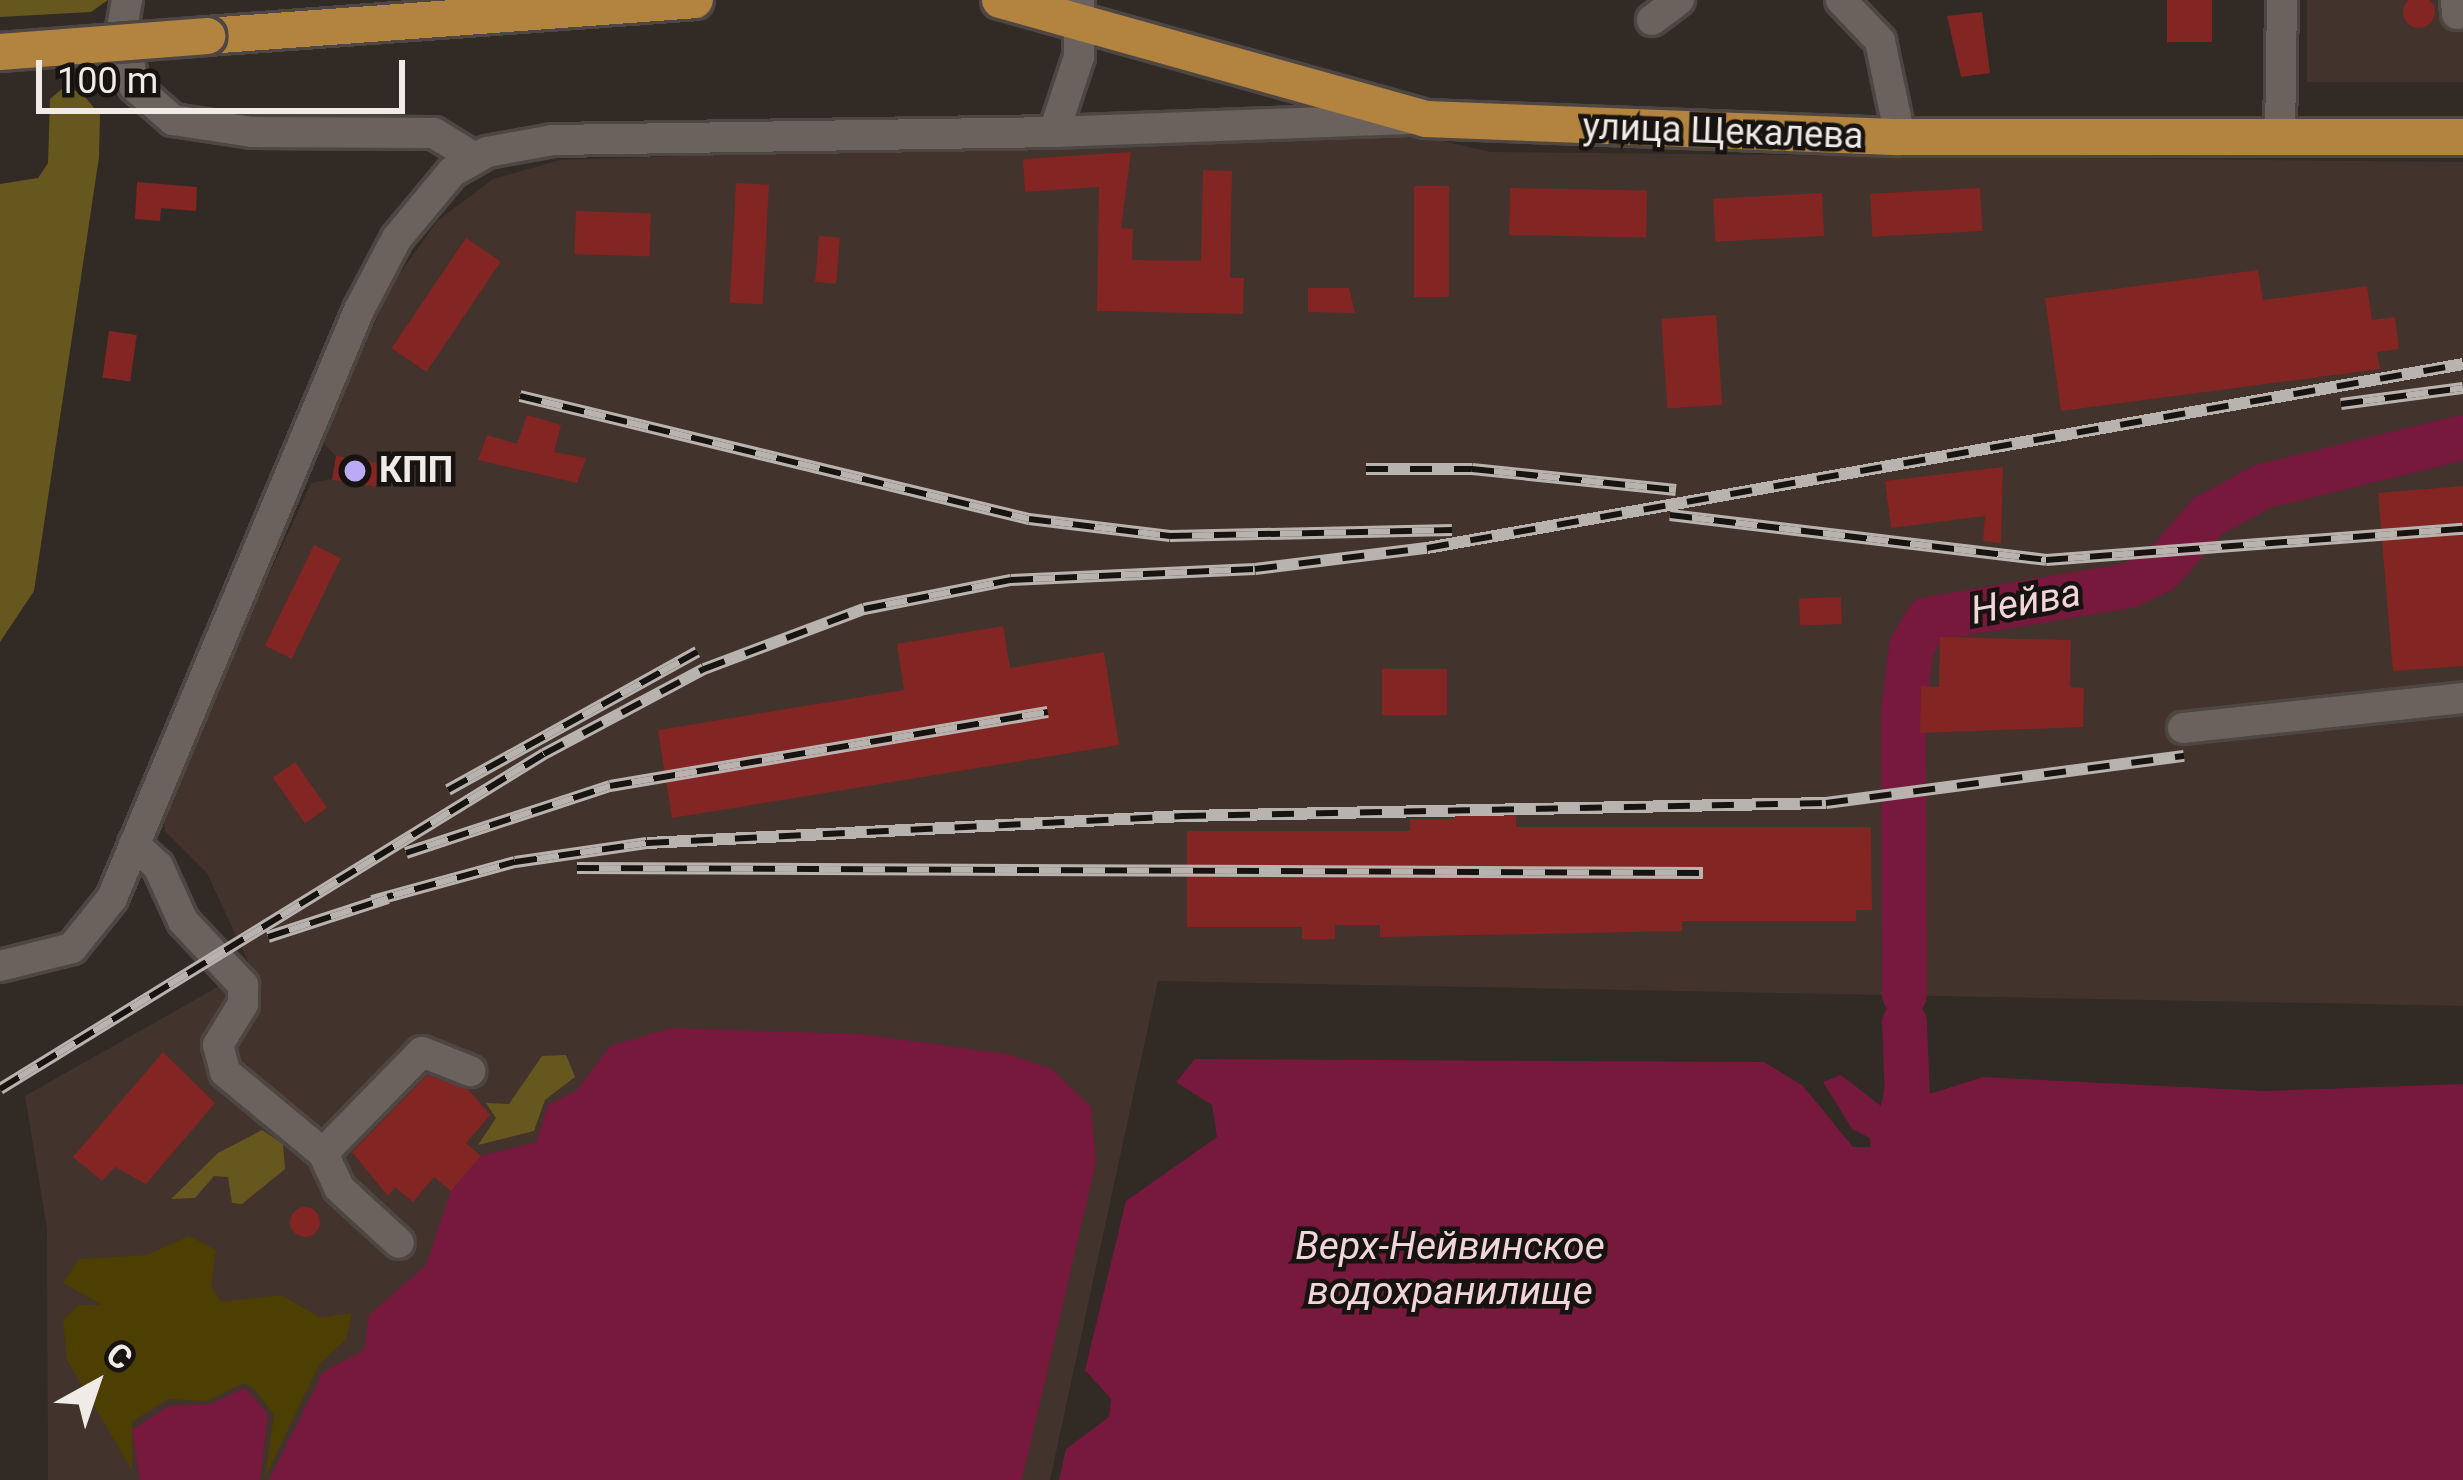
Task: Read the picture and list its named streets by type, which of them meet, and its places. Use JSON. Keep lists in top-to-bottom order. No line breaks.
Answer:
{"streets":{"main road":["улица Щекалева"]},"water":["Нейва","Верх-Нейвинское водохранилище"],"places":["КПП"],"scale_bar":"100 m","north":"top right"}
